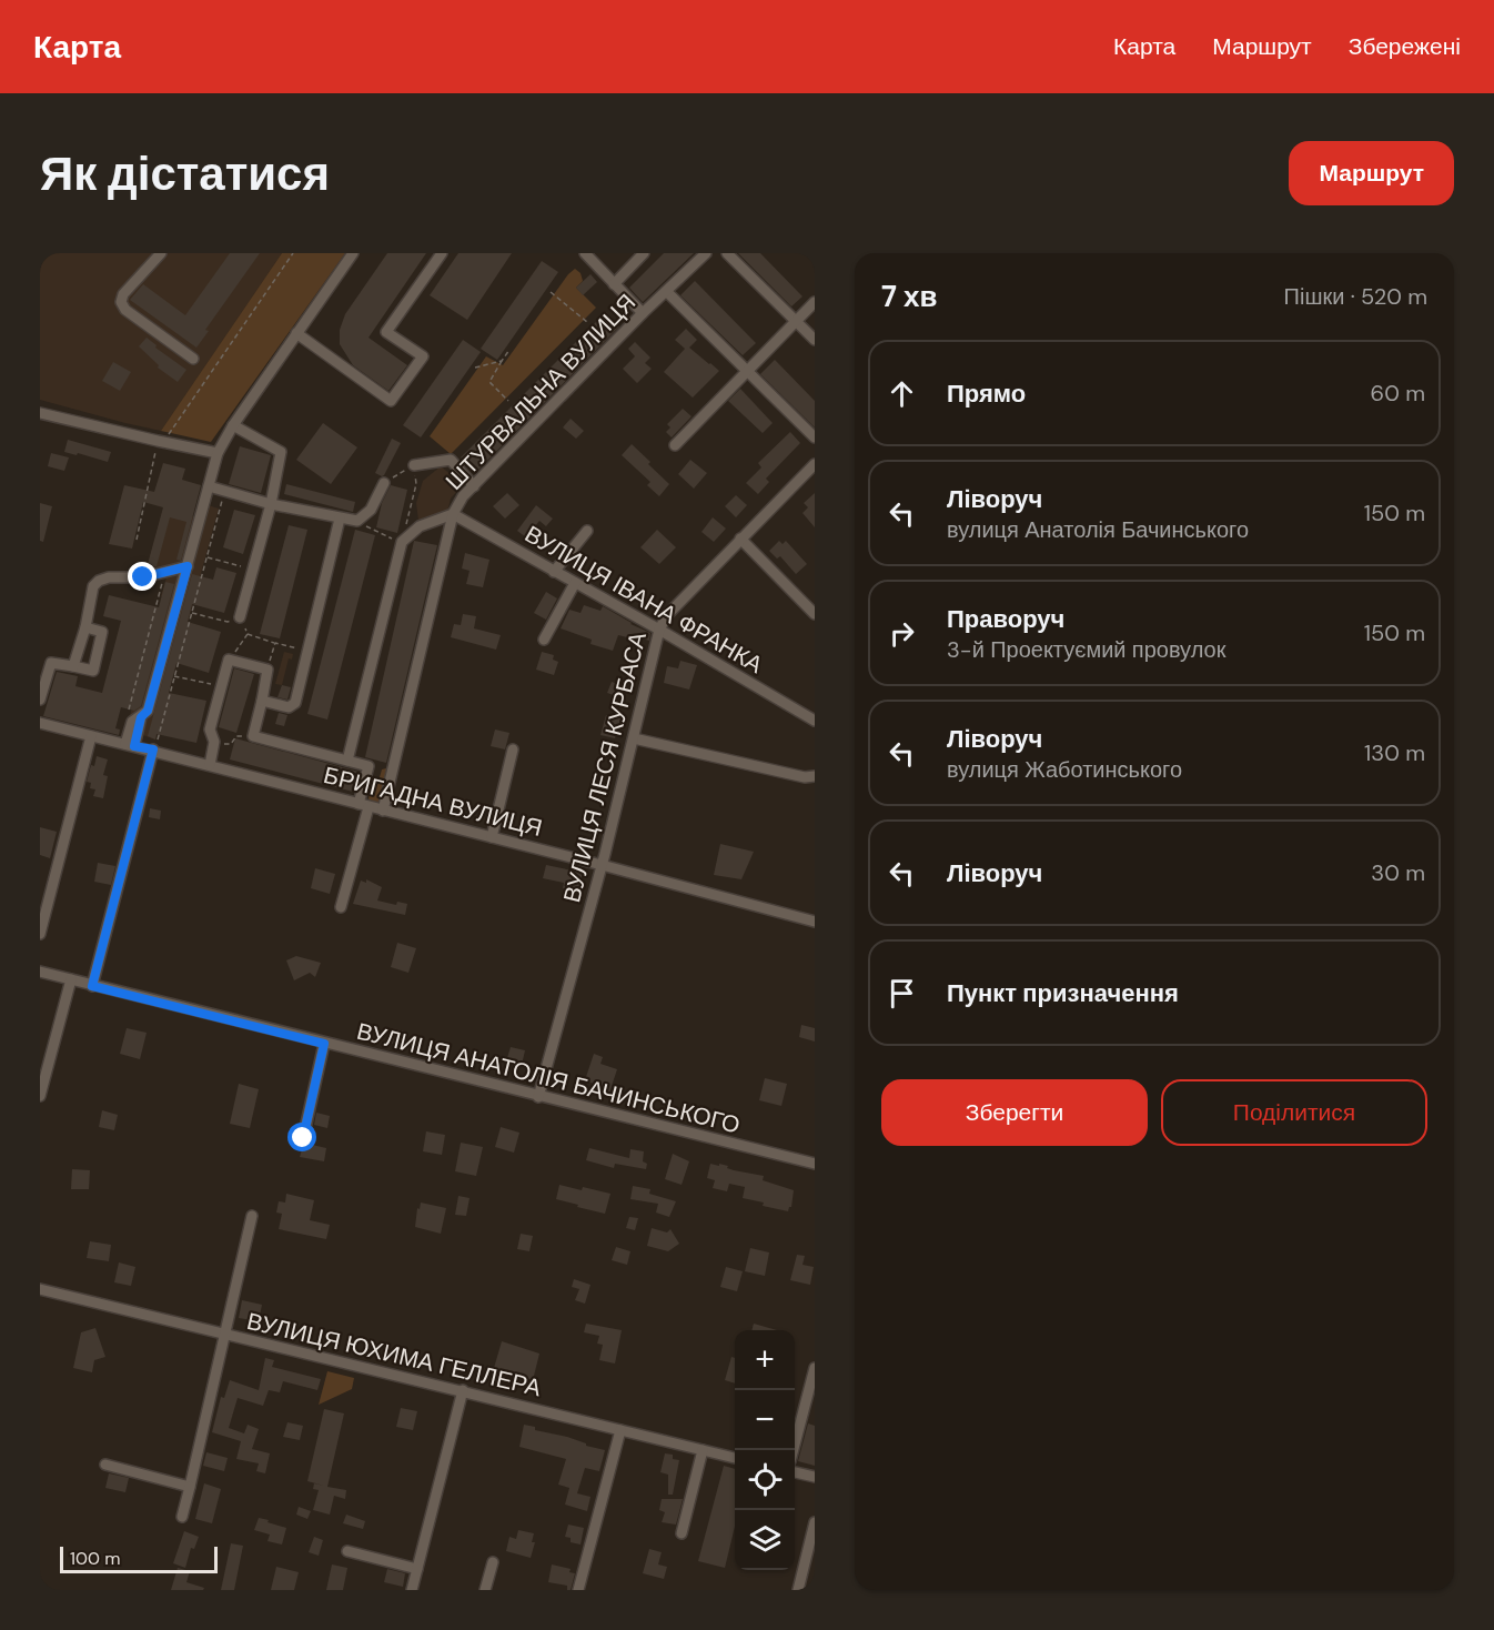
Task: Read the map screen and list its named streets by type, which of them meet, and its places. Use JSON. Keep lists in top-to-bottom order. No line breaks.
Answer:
{"streets":{"street":["ШТУРВАЛЬНА ВУЛИЦЯ","ВУЛИЦЯ ІВАНА ФРАНКА","ВУЛИЦЯ ЛЕСЯ КУРБАСА","БРИГАДНА ВУЛИЦЯ","ВУЛИЦЯ АНАТОЛІЯ БАЧИНСЬКОГО","ВУЛИЦЯ ЮХИМА ГЕЛЛЕРА"]},"crossings":[["ШТУРВАЛЬНА ВУЛИЦЯ","ВУЛИЦЯ ІВАНА ФРАНКА"],["ШТУРВАЛЬНА ВУЛИЦЯ","БРИГАДНА ВУЛИЦЯ"],["ВУЛИЦЯ ІВАНА ФРАНКА","ВУЛИЦЯ ЛЕСЯ КУРБАСА"],["ВУЛИЦЯ ЛЕСЯ КУРБАСА","БРИГАДНА ВУЛИЦЯ"],["ВУЛИЦЯ ЛЕСЯ КУРБАСА","ВУЛИЦЯ АНАТОЛІЯ БАЧИНСЬКОГО"]],"scale_bar":"100 m","page":{"header":"Карта","nav":["Карта","Маршрут","Збережені"],"buttons":["Маршрут",["Зберегти","Поділитися"]],"title":"Як дістатися","heading":["7 хв","Пішки · 520 m"],"list":[["Прямо","60 m"],["Ліворуч","вулиця Анатолія Бачинського","150 m"],["Праворуч","3-й Проектуємий провулок","150 m"],["Ліворуч","вулиця Жаботинського","130 m"],["Ліворуч","30 m"],"Пункт призначення"],"map_buttons":["+","−"],"scale":"100 m"}}
